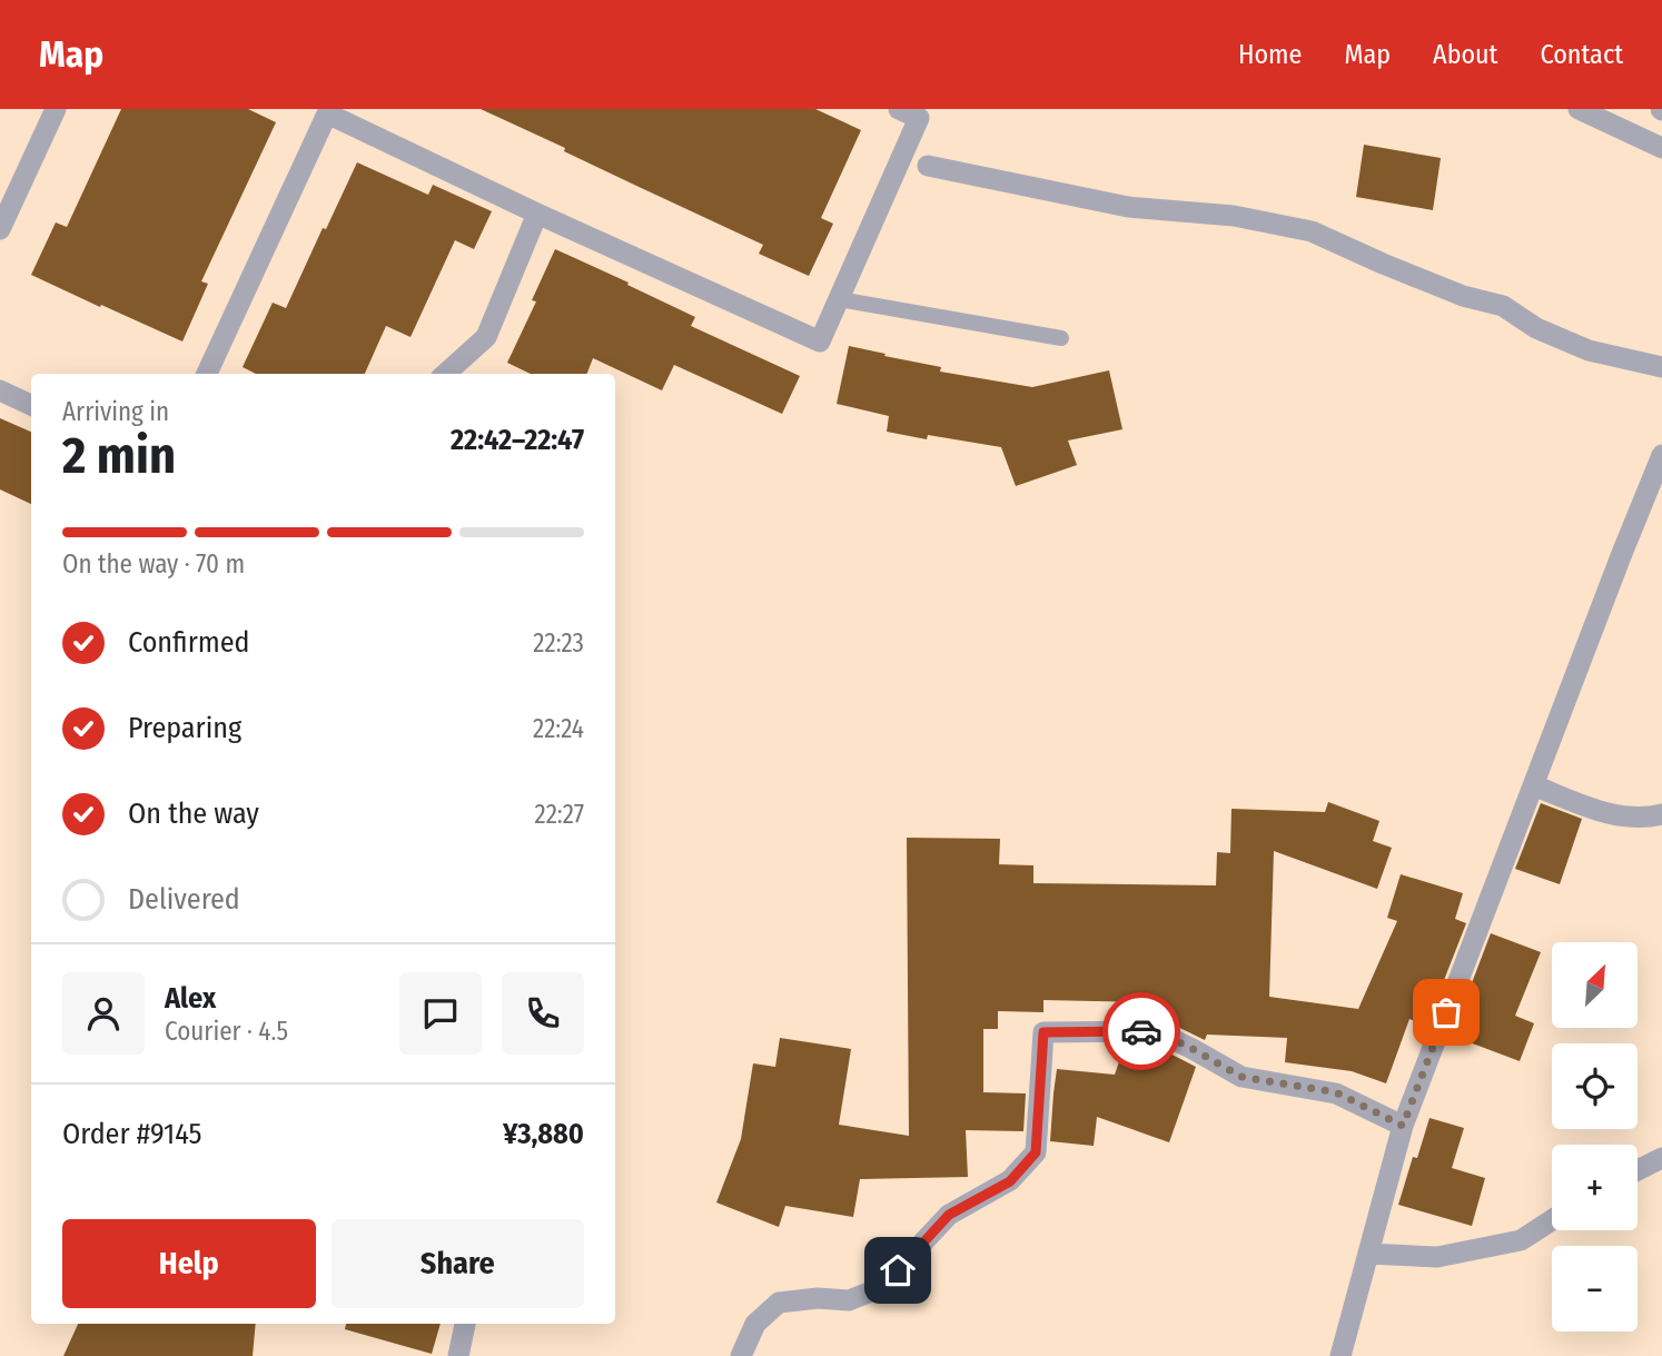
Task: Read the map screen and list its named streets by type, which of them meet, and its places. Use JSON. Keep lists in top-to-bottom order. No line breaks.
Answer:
{"north":"top right","page":{"header":"Map","nav":["Home","Map","About","Contact"],"heading":["2 min","Arriving in","22:42–22:47"],"panel":["Alex","Courier · 4.5","Order #9145","¥3,880"],"bar":"On the way · 70 m","list":[["Confirmed","22:23"],["Preparing","22:24"],["On the way","22:27"],"Delivered"],"map_buttons":["+","−"],"buttons":["Help","Share"]}}
